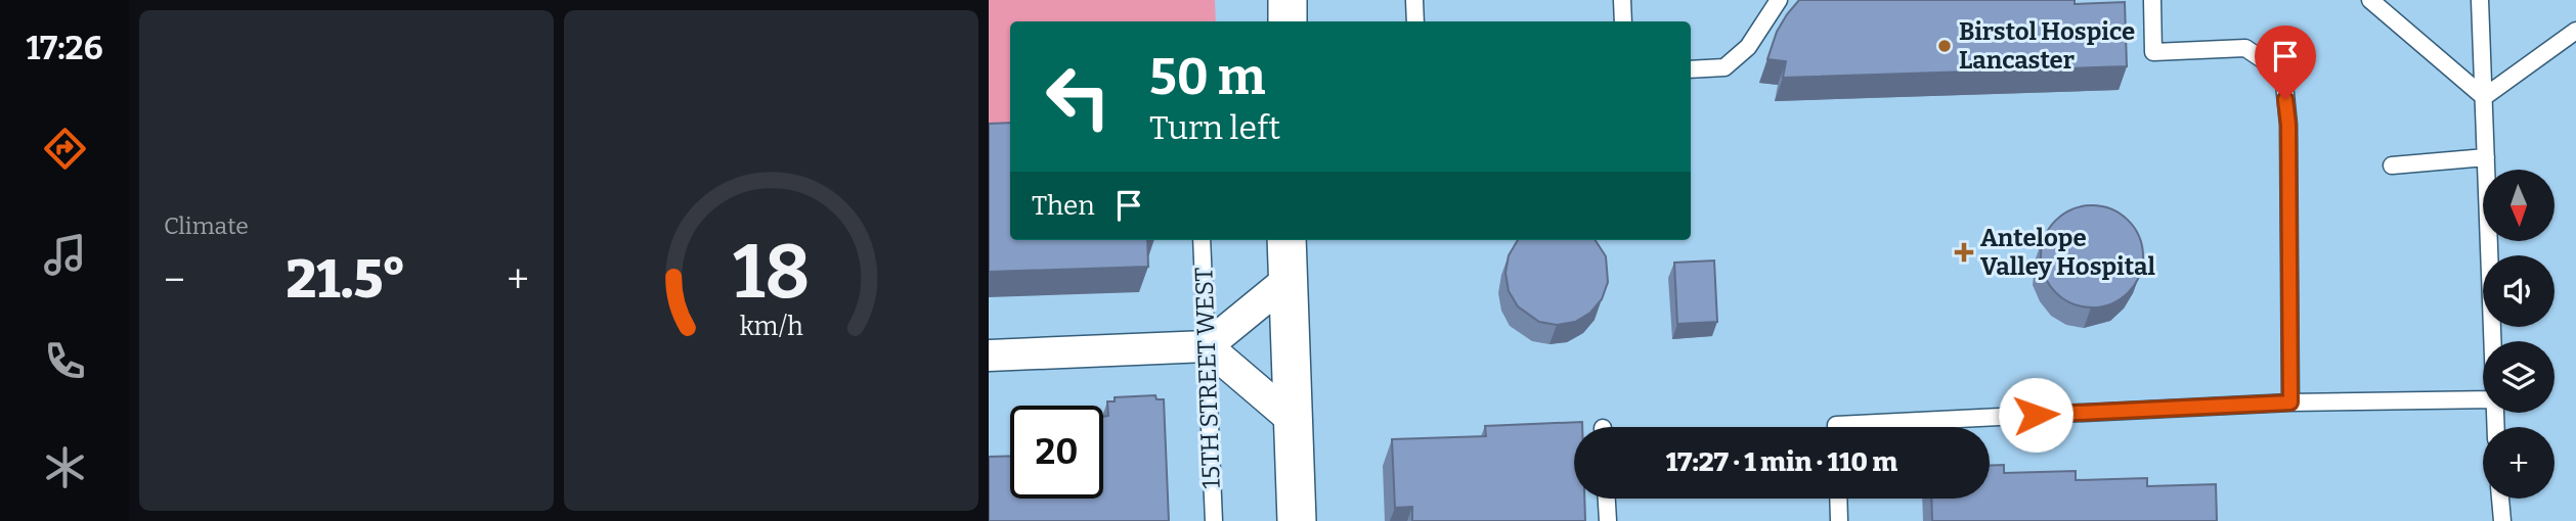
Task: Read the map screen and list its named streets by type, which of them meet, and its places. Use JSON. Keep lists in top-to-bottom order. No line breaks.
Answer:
{"streets":{"lane":["15TH STREET WEST"]},"places":{"other":["Birstol Hospice Lancaster"],"health":["Antelope Valley Hospital"]},"north":"bottom","page":{"tabs":"17:26","tile":"Climate","turn":["50 m","Turn left"],"map_buttons":"+","then":"Then","heat":["−","21.5°","+"],"limit":"20","trip":"17:27 · 1 min · 110 m","gauge":["18","km/h"]}}
